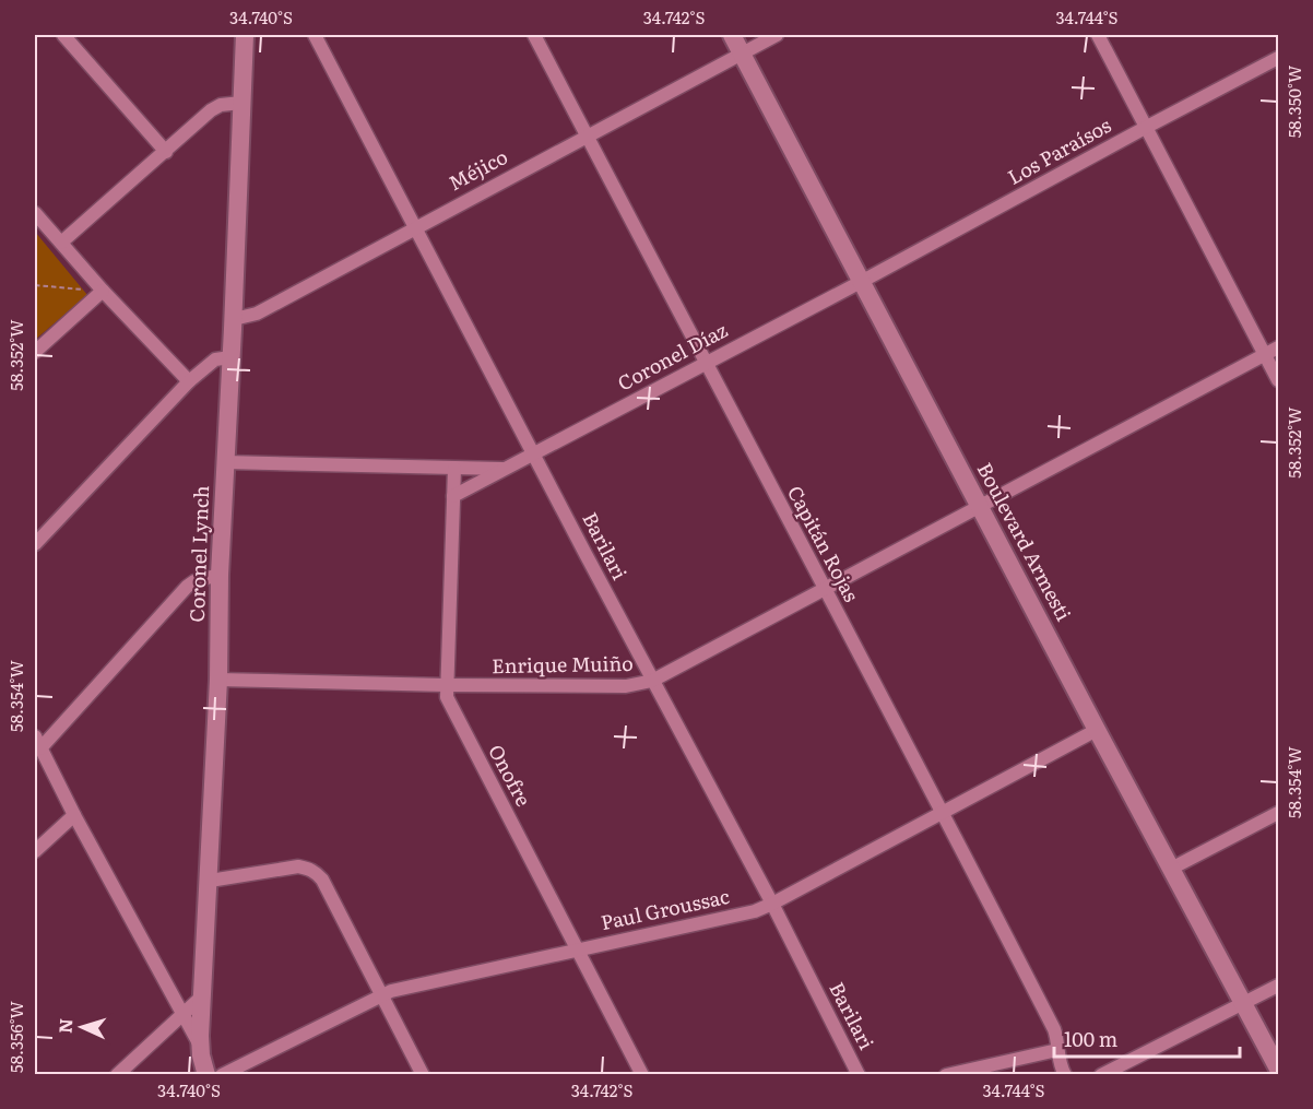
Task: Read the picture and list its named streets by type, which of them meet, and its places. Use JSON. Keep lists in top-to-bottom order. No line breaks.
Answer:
{"streets":{"main road":["Boulevard Armesti","Coronel Lynch"],"street":["Los Paraísos","Méjico","Coronel Díaz","Capitán Rojas","Barilari","Enrique Muiño","Onofre","Paul Groussac"]},"crossings":[["Los Paraísos","Coronel Díaz"],["Los Paraísos","Boulevard Armesti"],["Méjico","Boulevard Armesti"],["Méjico","Capitán Rojas"],["Méjico","Barilari"],["Méjico","Coronel Lynch"],["Coronel Díaz","Boulevard Armesti"],["Coronel Díaz","Capitán Rojas"],["Coronel Díaz","Barilari"],["Coronel Díaz","Coronel Lynch"],["Coronel Díaz","Onofre"],["Boulevard Armesti","Enrique Muiño"],["Boulevard Armesti","Paul Groussac"],["Capitán Rojas","Enrique Muiño"],["Capitán Rojas","Paul Groussac"],["Barilari","Enrique Muiño"],["Barilari","Paul Groussac"],["Coronel Lynch","Enrique Muiño"],["Enrique Muiño","Onofre"],["Onofre","Paul Groussac"]],"scale_bar":"100 m","north":"left","coordinates":["34.740°S","34.742°S","34.744°S","58.350°W","58.352°W","58.354°W","58.356°W"]}
